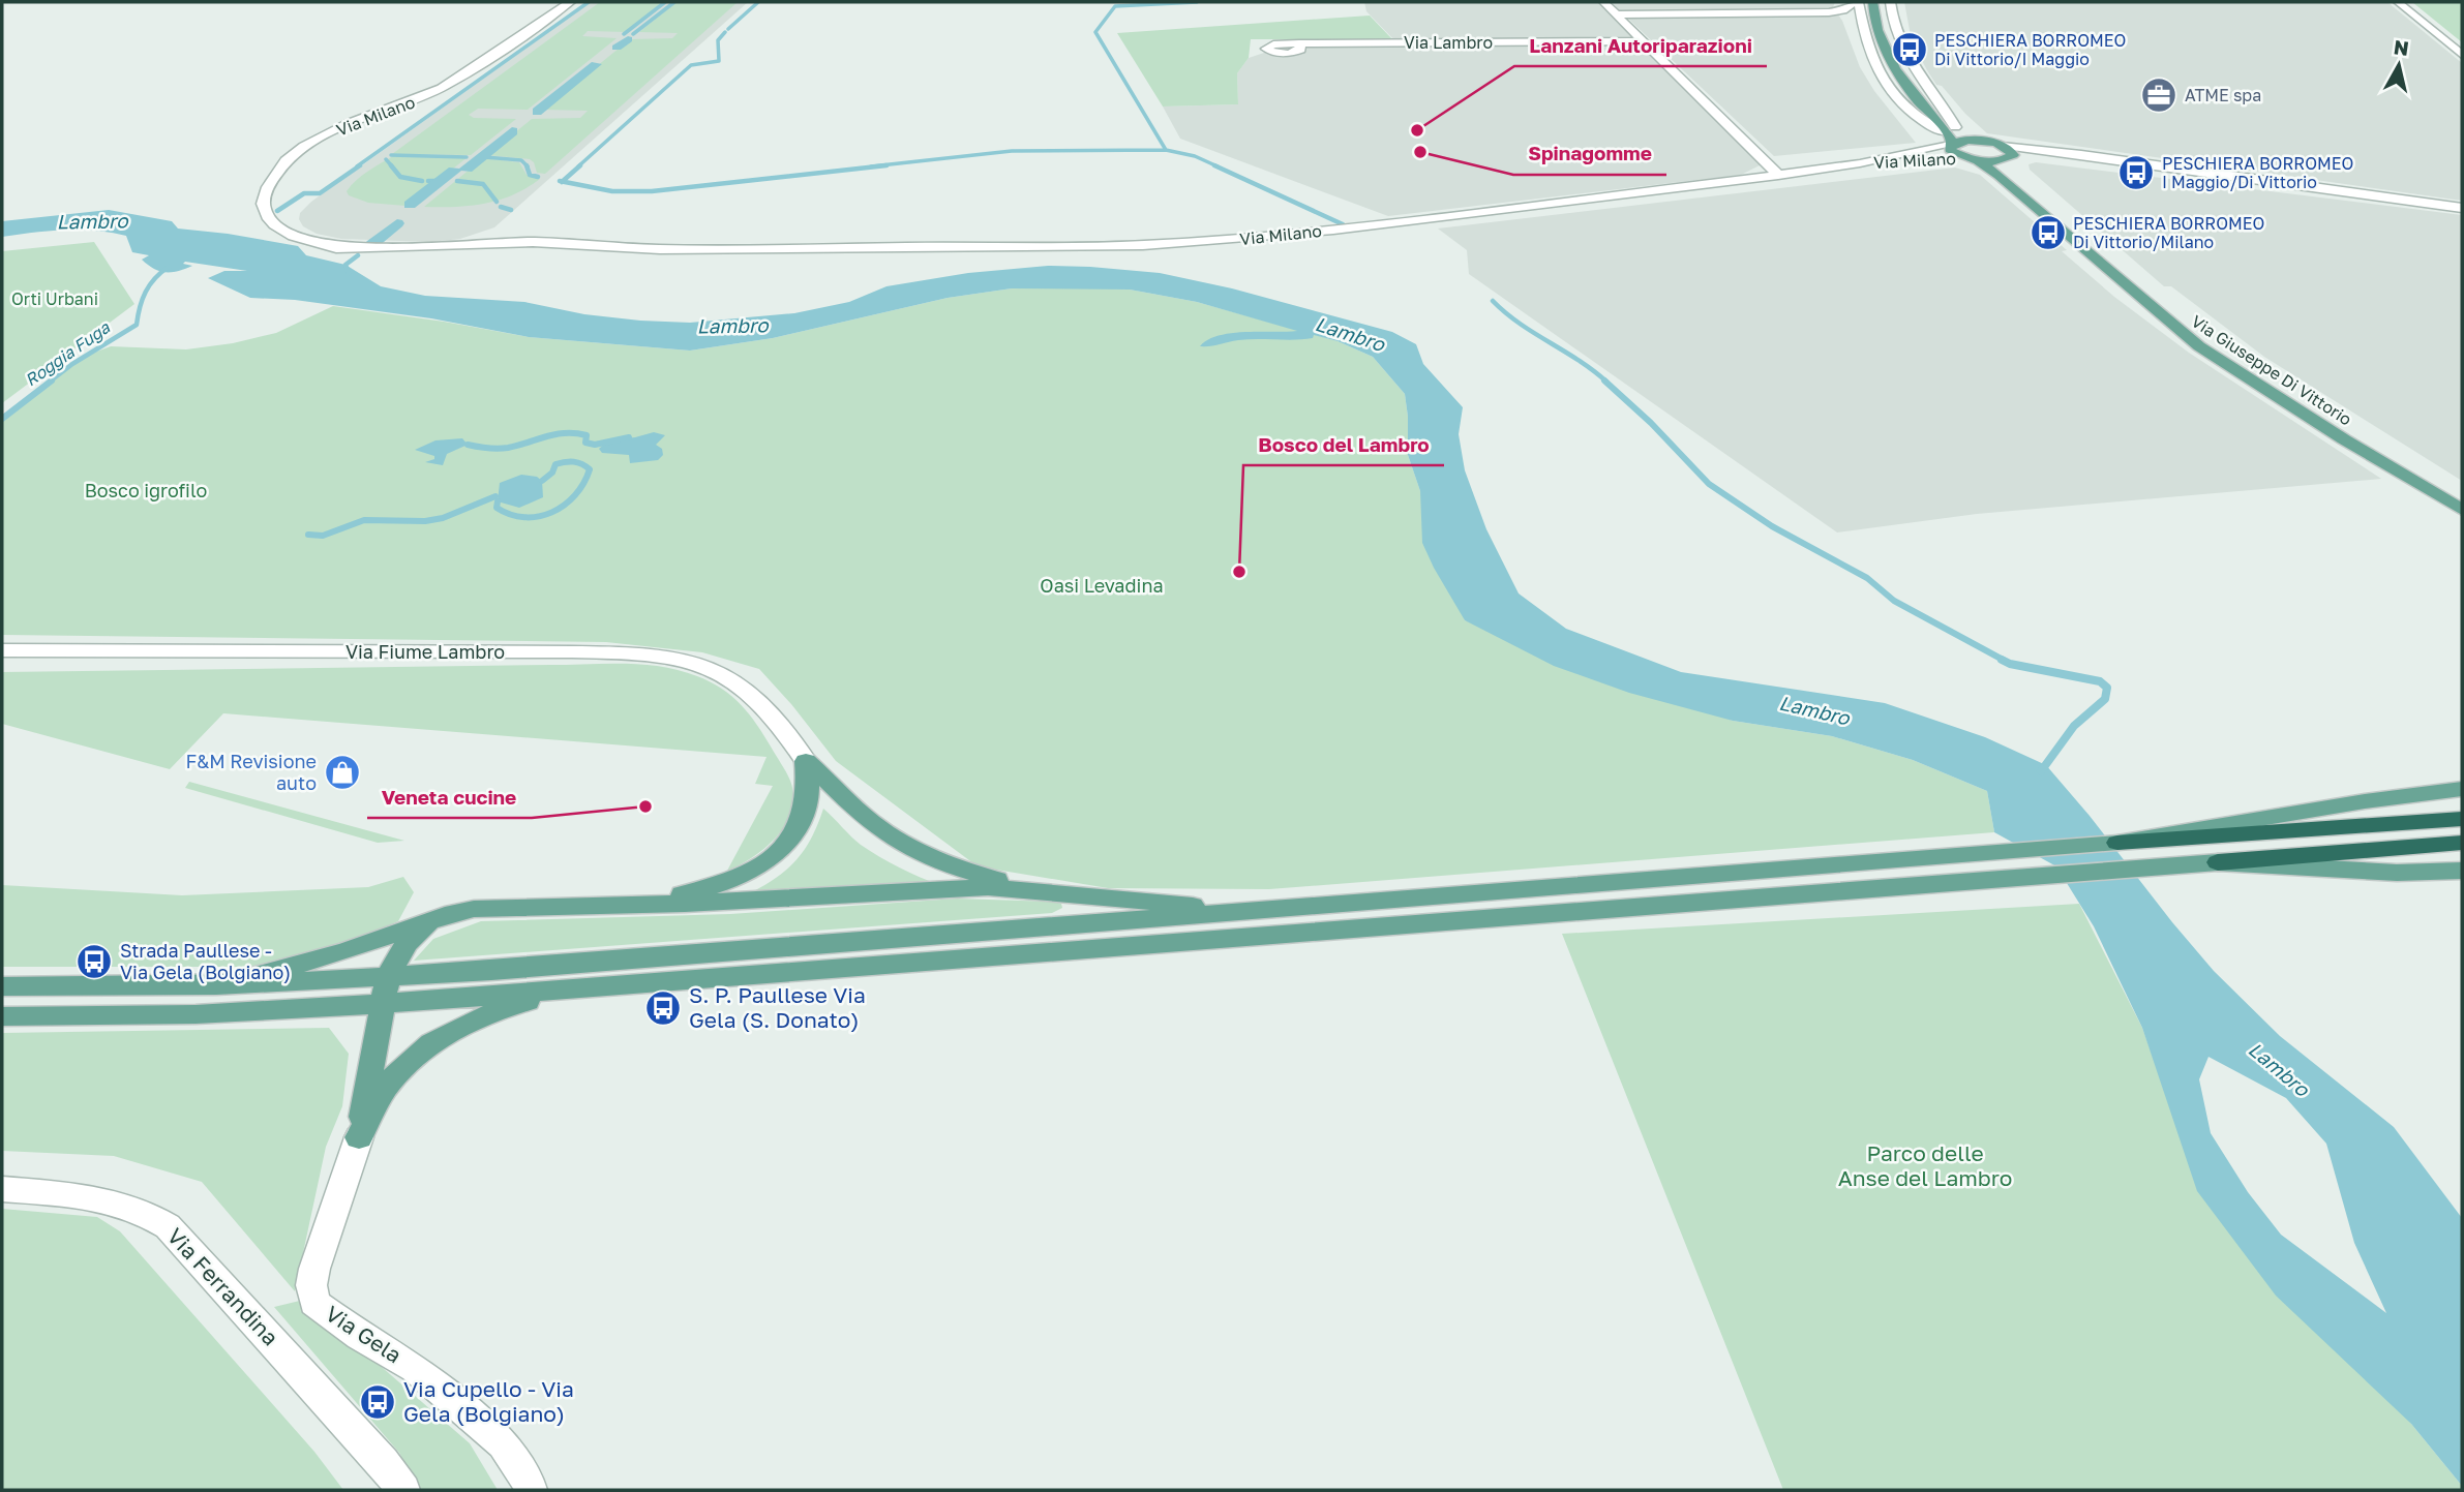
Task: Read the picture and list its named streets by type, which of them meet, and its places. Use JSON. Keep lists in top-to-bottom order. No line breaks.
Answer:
{"streets":{"main road":["Via Giuseppe Di Vittorio"],"street":["Via Lambro","Via Milano","Via Fiume Lambro","Via Ferrandina","Via Gela"]},"crossings":[["Via Milano","Via Giuseppe Di Vittorio"]],"water":["Lambro","Roggia Fuga"],"parks":["Orti Urbani","Bosco igrofilo","Oasi Levadina","Parco delle Anse del Lambro"],"places":{"bus stop":["PESCHIERA BORROMEO Di Vittorio/I Maggio","PESCHIERA BORROMEO I Maggio/Di Vittorio","PESCHIERA BORROMEO Di Vittorio/Milano","Strada Paullese - Via Gela (Bolgiano)","S. P. Paullese Via Gela (S. Donato)","Via Cupello - Via Gela (Bolgiano)"],"office":["ATME spa"],"other":["Lanzani Autoriparazioni","Spinagomme","Bosco del Lambro","Veneta cucine"],"shop":["F&M Revisione auto"]},"north":"top"}
